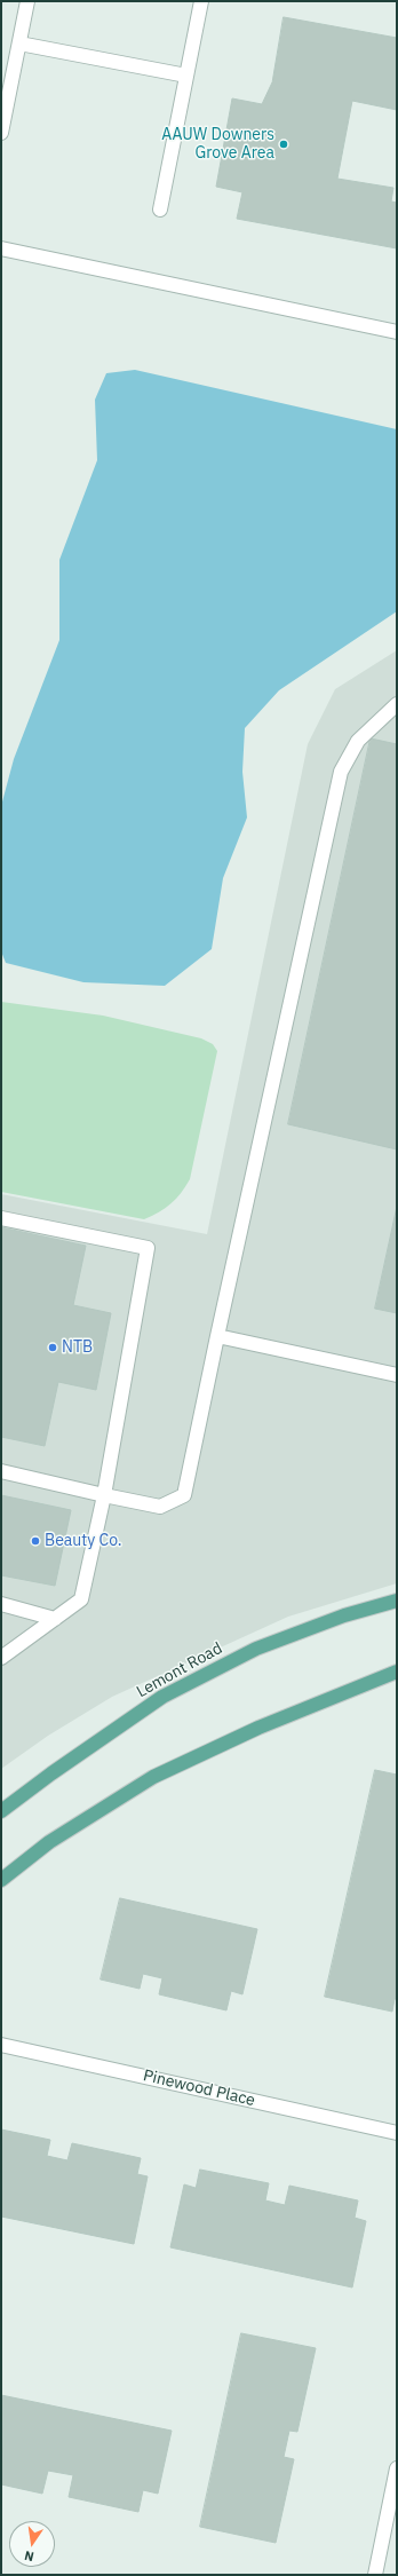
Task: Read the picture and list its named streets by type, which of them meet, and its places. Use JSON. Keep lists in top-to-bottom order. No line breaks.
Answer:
{"streets":{"main road":["Lemont Road"],"street":["Pinewood Place"]},"places":["AAUW Downers Grove Area","NTB","Beauty Co."],"north":"bottom"}
